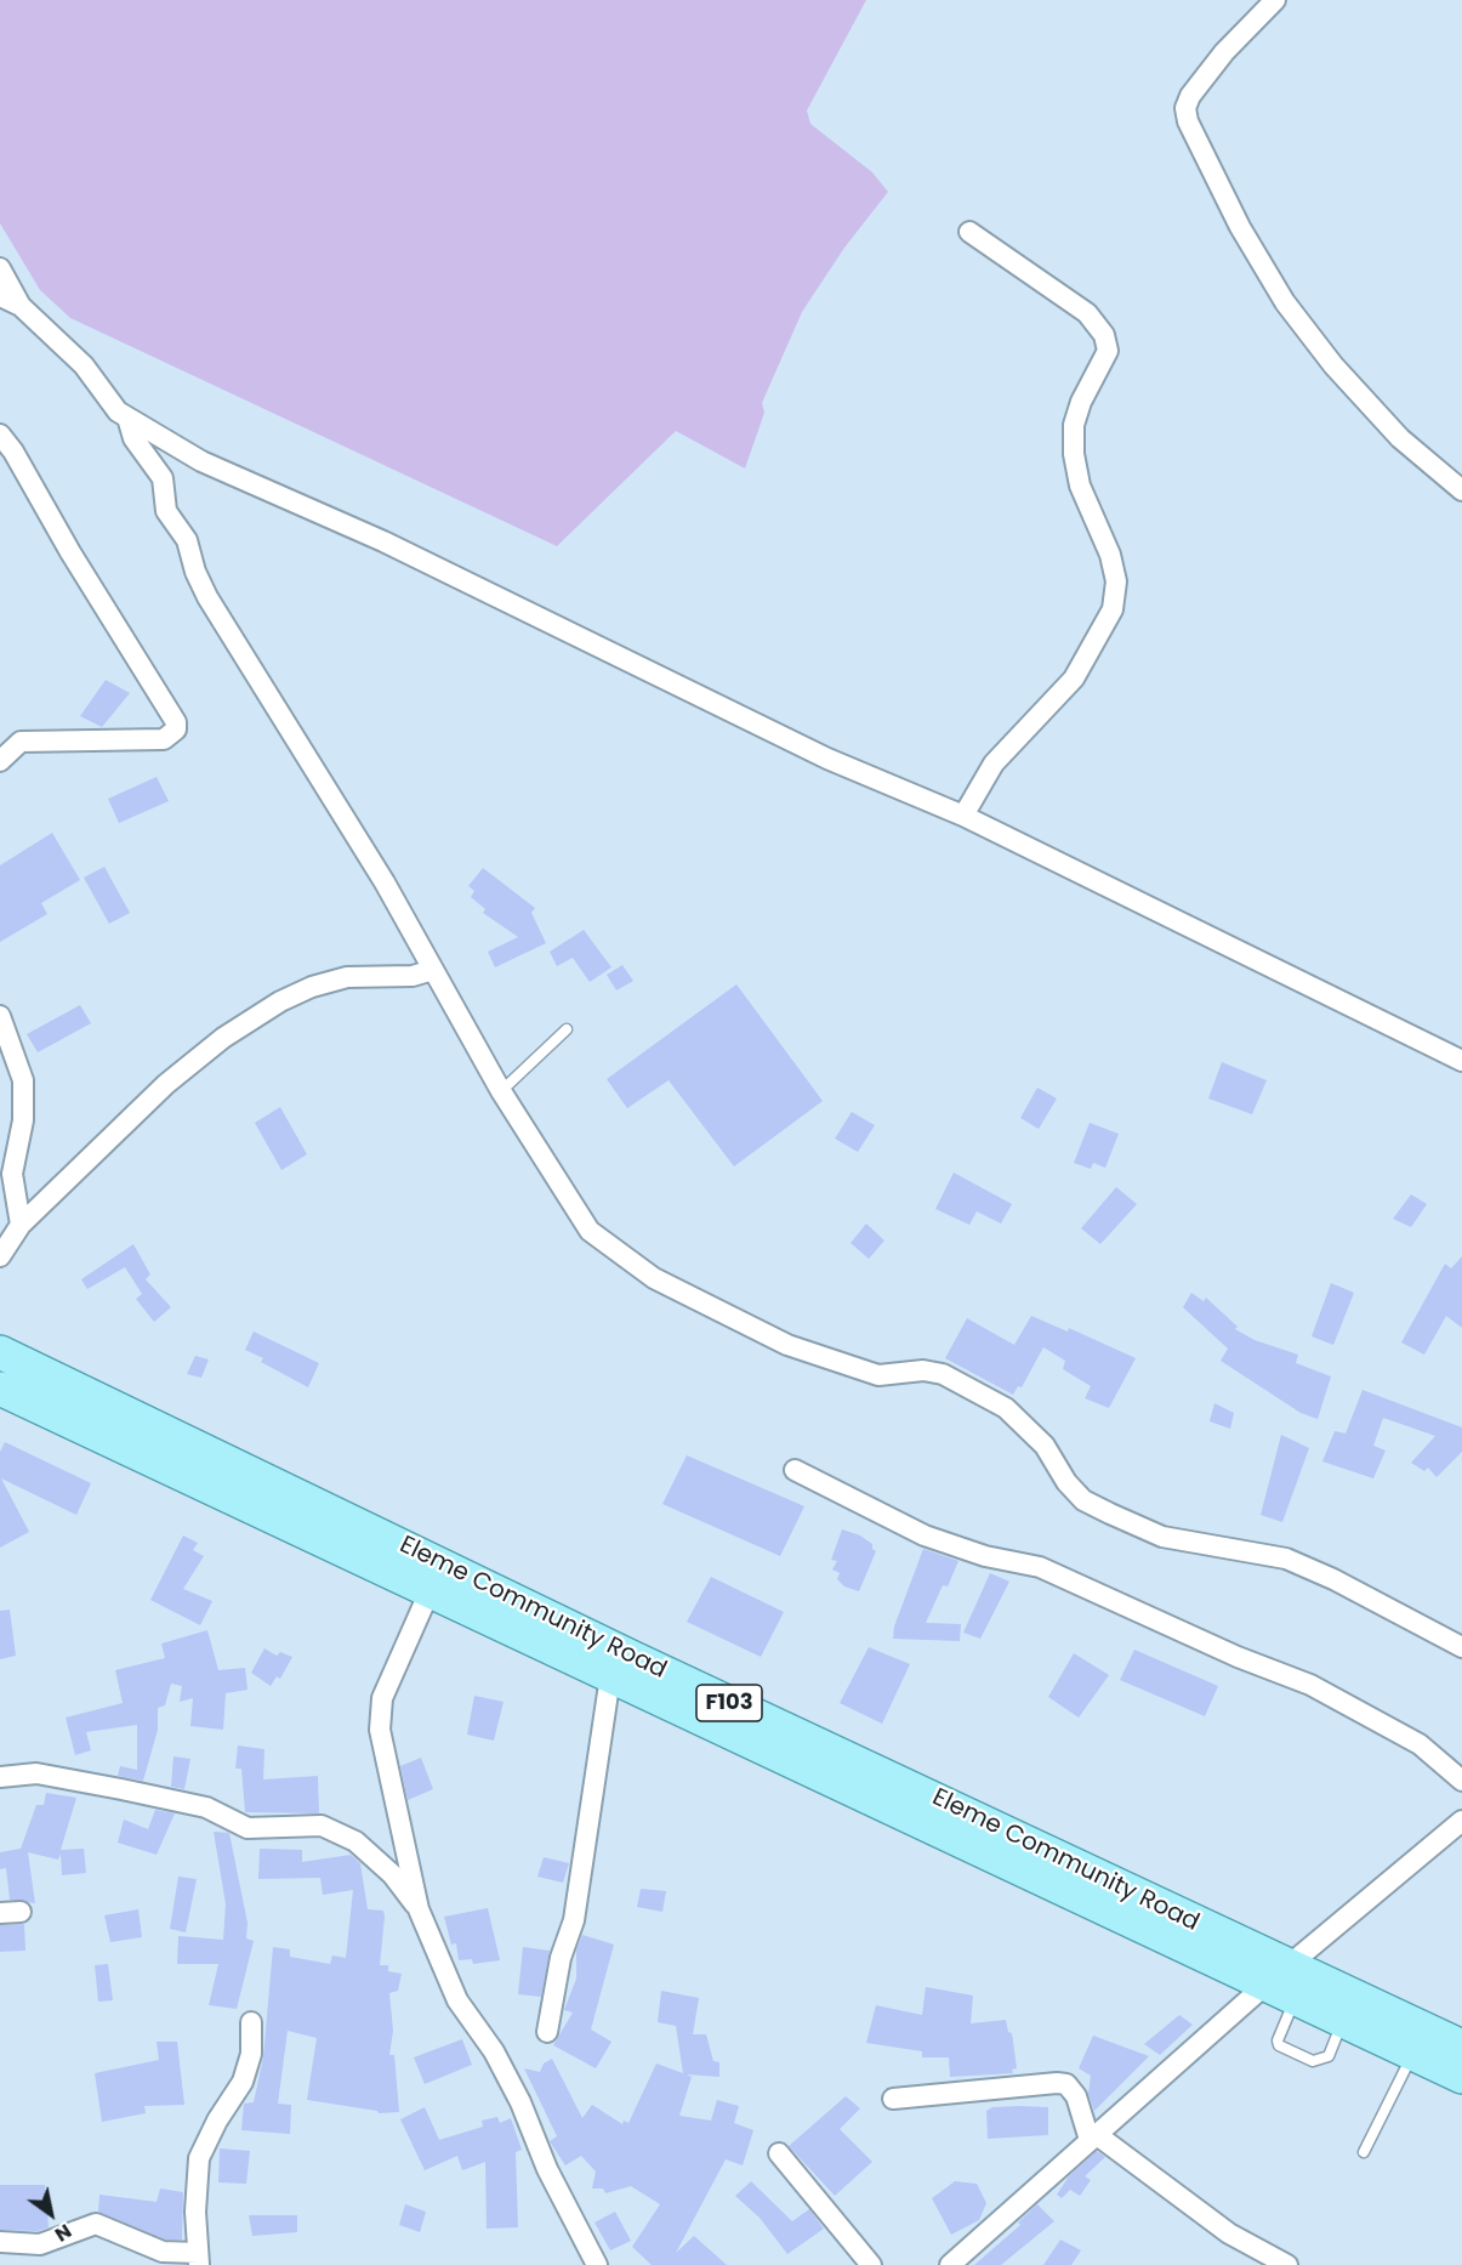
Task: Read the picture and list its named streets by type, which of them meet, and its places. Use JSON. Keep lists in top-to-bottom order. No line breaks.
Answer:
{"streets":{"main road":["Eleme Community Road","F103"]},"north":"bottom right"}
